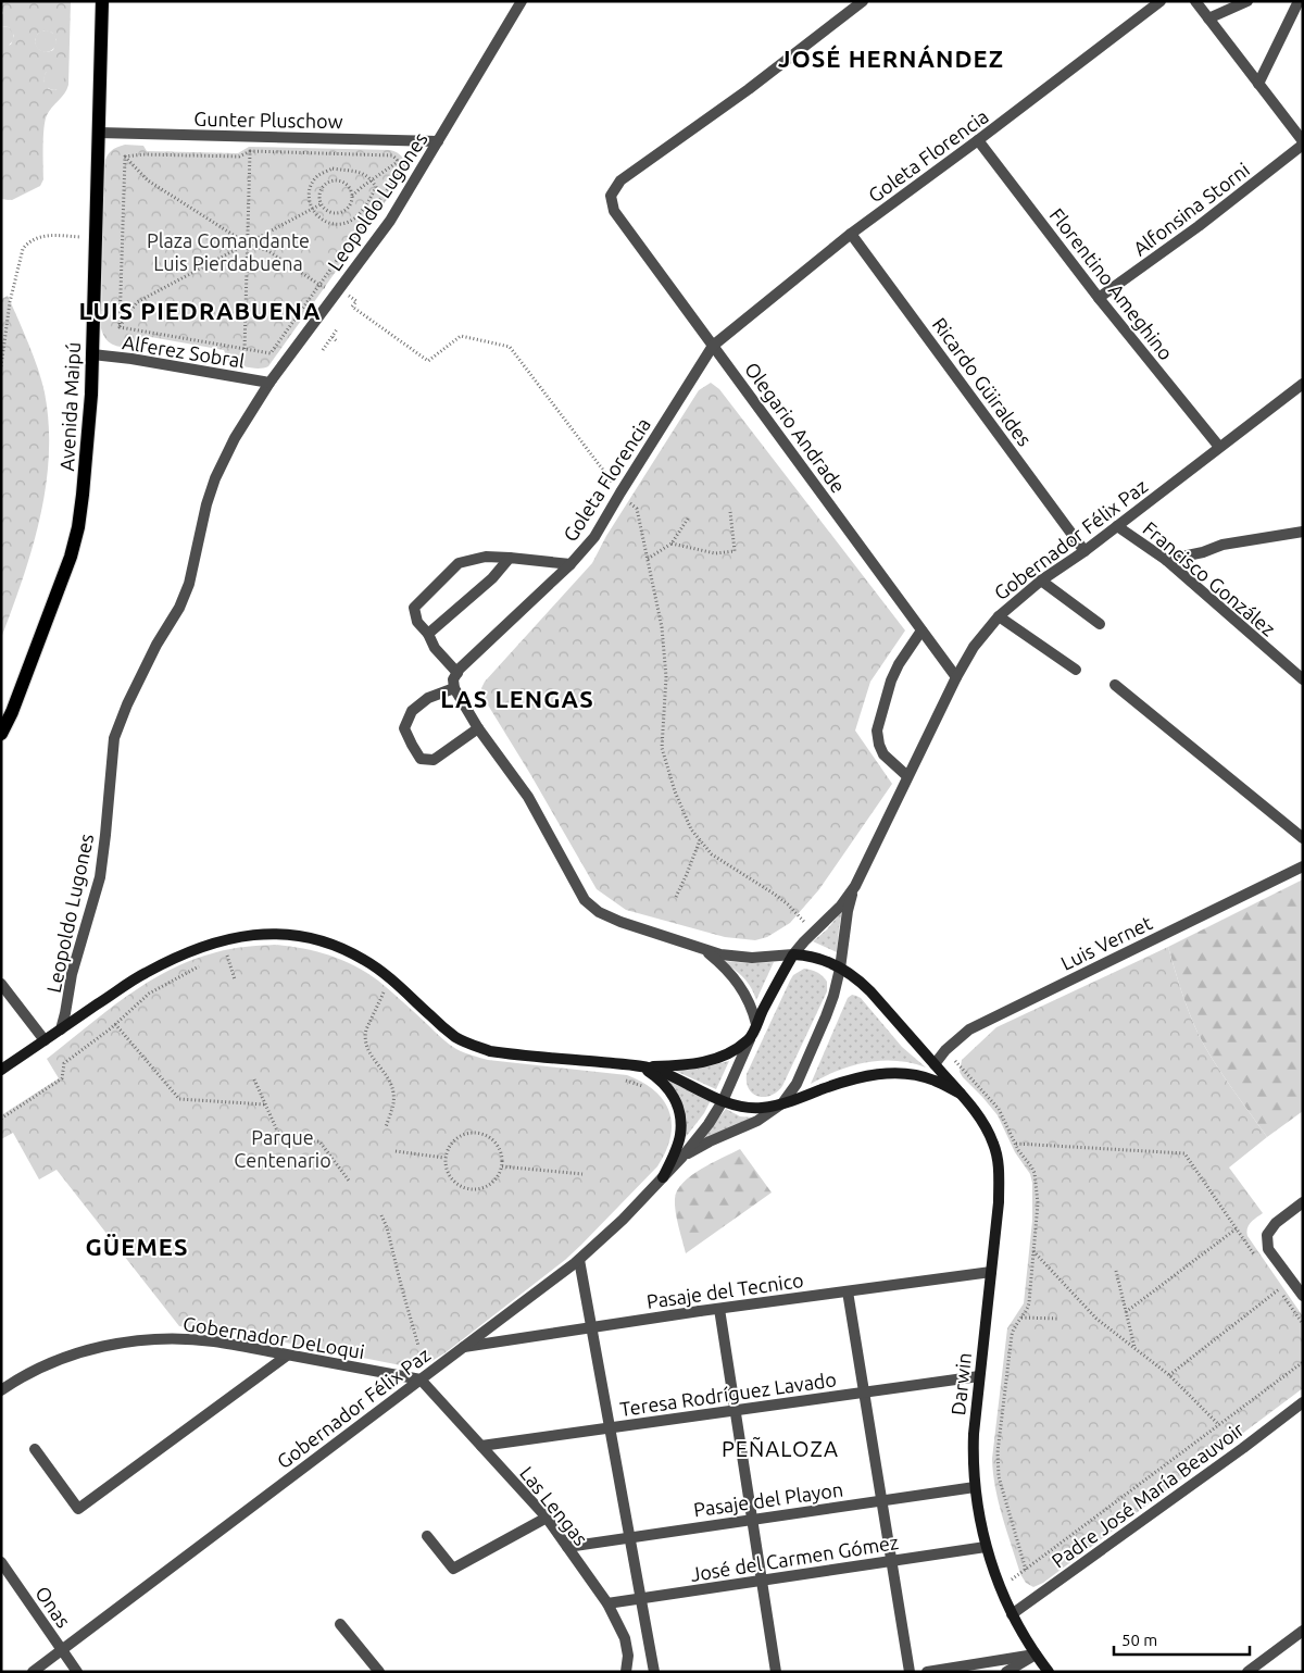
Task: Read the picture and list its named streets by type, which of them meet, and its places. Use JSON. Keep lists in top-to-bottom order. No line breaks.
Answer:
{"streets":{"main road":["Avenida Maipú","Gobernador Félix Paz","Darwin"],"street":["Gunter Pluschow","Goleta Florencia","Leopoldo Lugones","Alfonsina Storni","Florentino Ameghino","Alferez Sobral","Ricardo Güiraldes","Olegario Andrade","Francisco González","Luis Vernet","Pasaje del Tecnico","Gobernador DeLoqui","Teresa Rodríguez Lavado","Padre José María Beauvoir","Pasaje del Playon","Las Lengas","José del Carmen Gómez","Onas"]},"crossings":[["Gunter Pluschow","Leopoldo Lugones"],["Gunter Pluschow","Avenida Maipú"],["Goleta Florencia","Florentino Ameghino"],["Goleta Florencia","Ricardo Güiraldes"],["Goleta Florencia","Olegario Andrade"],["Leopoldo Lugones","Alferez Sobral"],["Alfonsina Storni","Florentino Ameghino"],["Florentino Ameghino","Gobernador Félix Paz"],["Alferez Sobral","Avenida Maipú"],["Ricardo Güiraldes","Gobernador Félix Paz"],["Olegario Andrade","Gobernador Félix Paz"],["Gobernador Félix Paz","Francisco González"],["Gobernador Félix Paz","Pasaje del Tecnico"],["Gobernador Félix Paz","Gobernador DeLoqui"],["Gobernador Félix Paz","Darwin"],["Gobernador Félix Paz","Las Lengas"],["Gobernador Félix Paz","Onas"],["Luis Vernet","Darwin"],["Pasaje del Tecnico","Darwin"],["Gobernador DeLoqui","Las Lengas"],["Darwin","Teresa Rodríguez Lavado"],["Darwin","Padre José María Beauvoir"],["Darwin","Pasaje del Playon"],["Darwin","José del Carmen Gómez"],["Teresa Rodríguez Lavado","Las Lengas"],["Pasaje del Playon","Las Lengas"],["Las Lengas","José del Carmen Gómez"]],"districts":["JOSÉ HERNÁNDEZ","LUIS PIEDRABUENA","LAS LENGAS","GÜEMES","PEÑALOZA"],"parks":["Plaza Comandante Luis Pierdabuena","Parque Centenario"],"scale_bar":"50 m"}
